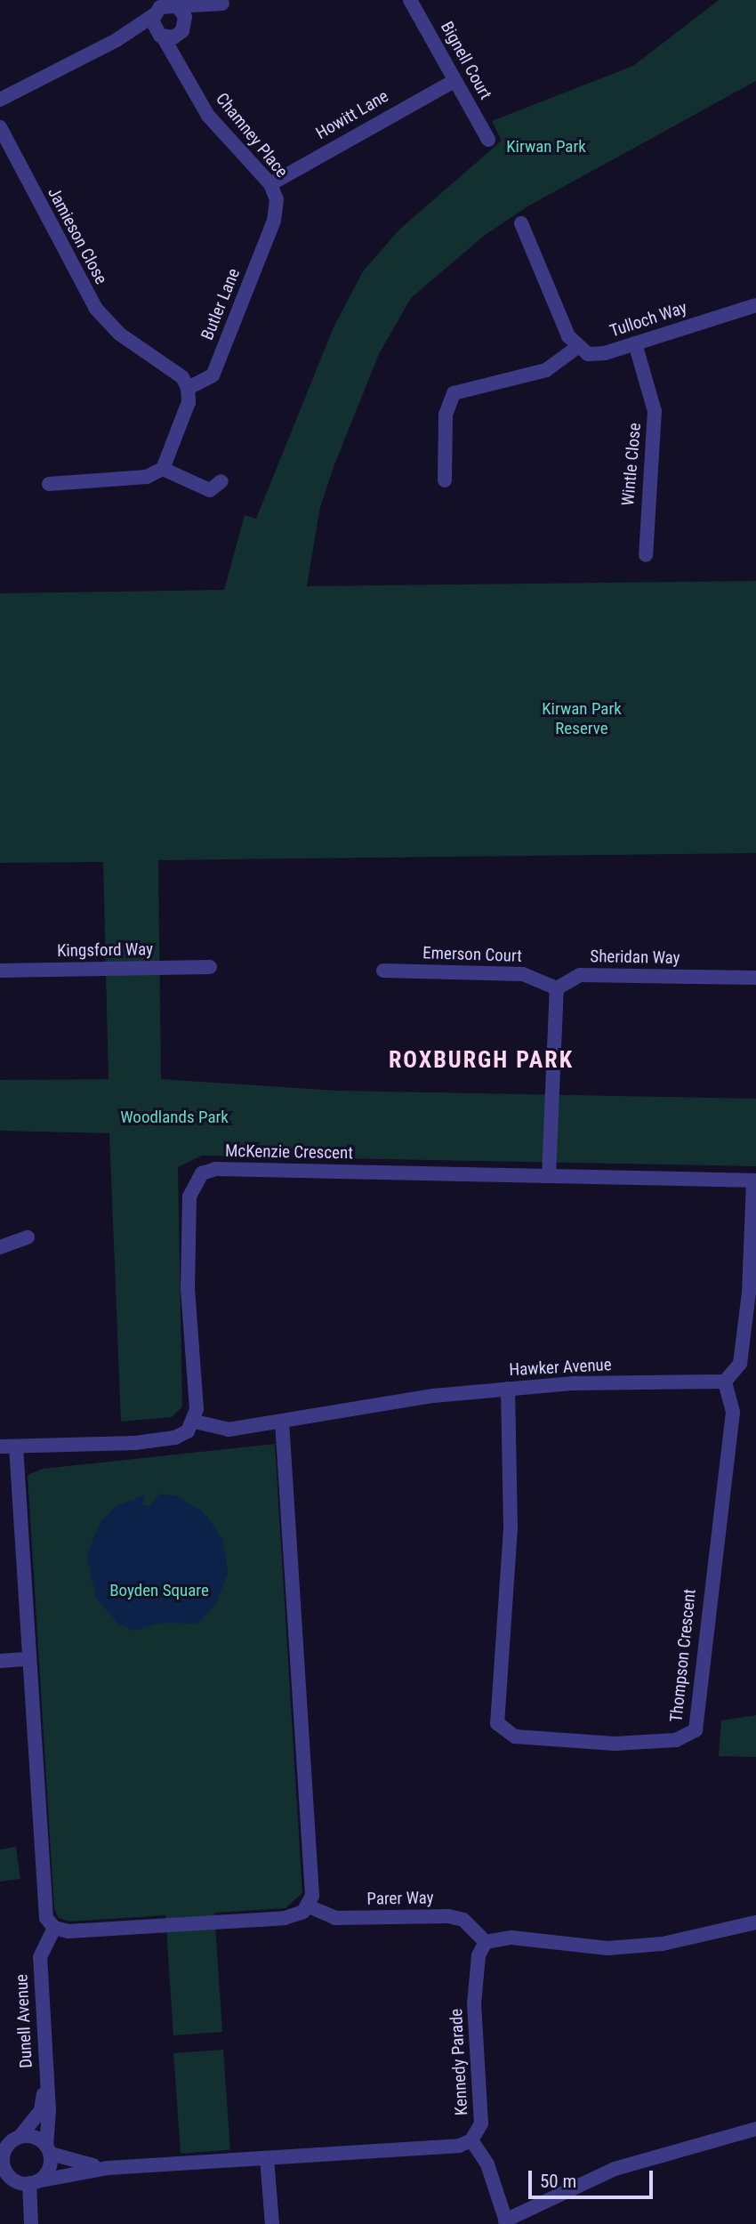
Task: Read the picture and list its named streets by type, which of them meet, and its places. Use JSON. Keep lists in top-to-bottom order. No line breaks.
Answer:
{"streets":{"street":["Bignell Court","Howitt Lane","Chamney Place","Jamieson Close","Butler Lane","Tulloch Way","Wintle Close","Kingsford Way","Emerson Court","Sheridan Way","McKenzie Crescent","Hawker Avenue","Thompson Crescent","Parer Way","Dunell Avenue","Kennedy Parade"]},"crossings":[["Bignell Court","Howitt Lane"],["Howitt Lane","Chamney Place"],["Chamney Place","Butler Lane"],["Jamieson Close","Butler Lane"],["Tulloch Way","Wintle Close"],["Emerson Court","Sheridan Way"],["McKenzie Crescent","Hawker Avenue"],["Hawker Avenue","Thompson Crescent"],["Parer Way","Kennedy Parade"],["Dunell Avenue","Kennedy Parade"]],"districts":["ROXBURGH PARK"],"parks":["Kirwan Park","Kirwan Park Reserve","Woodlands Park","Boyden Square"],"scale_bar":"50 m"}
